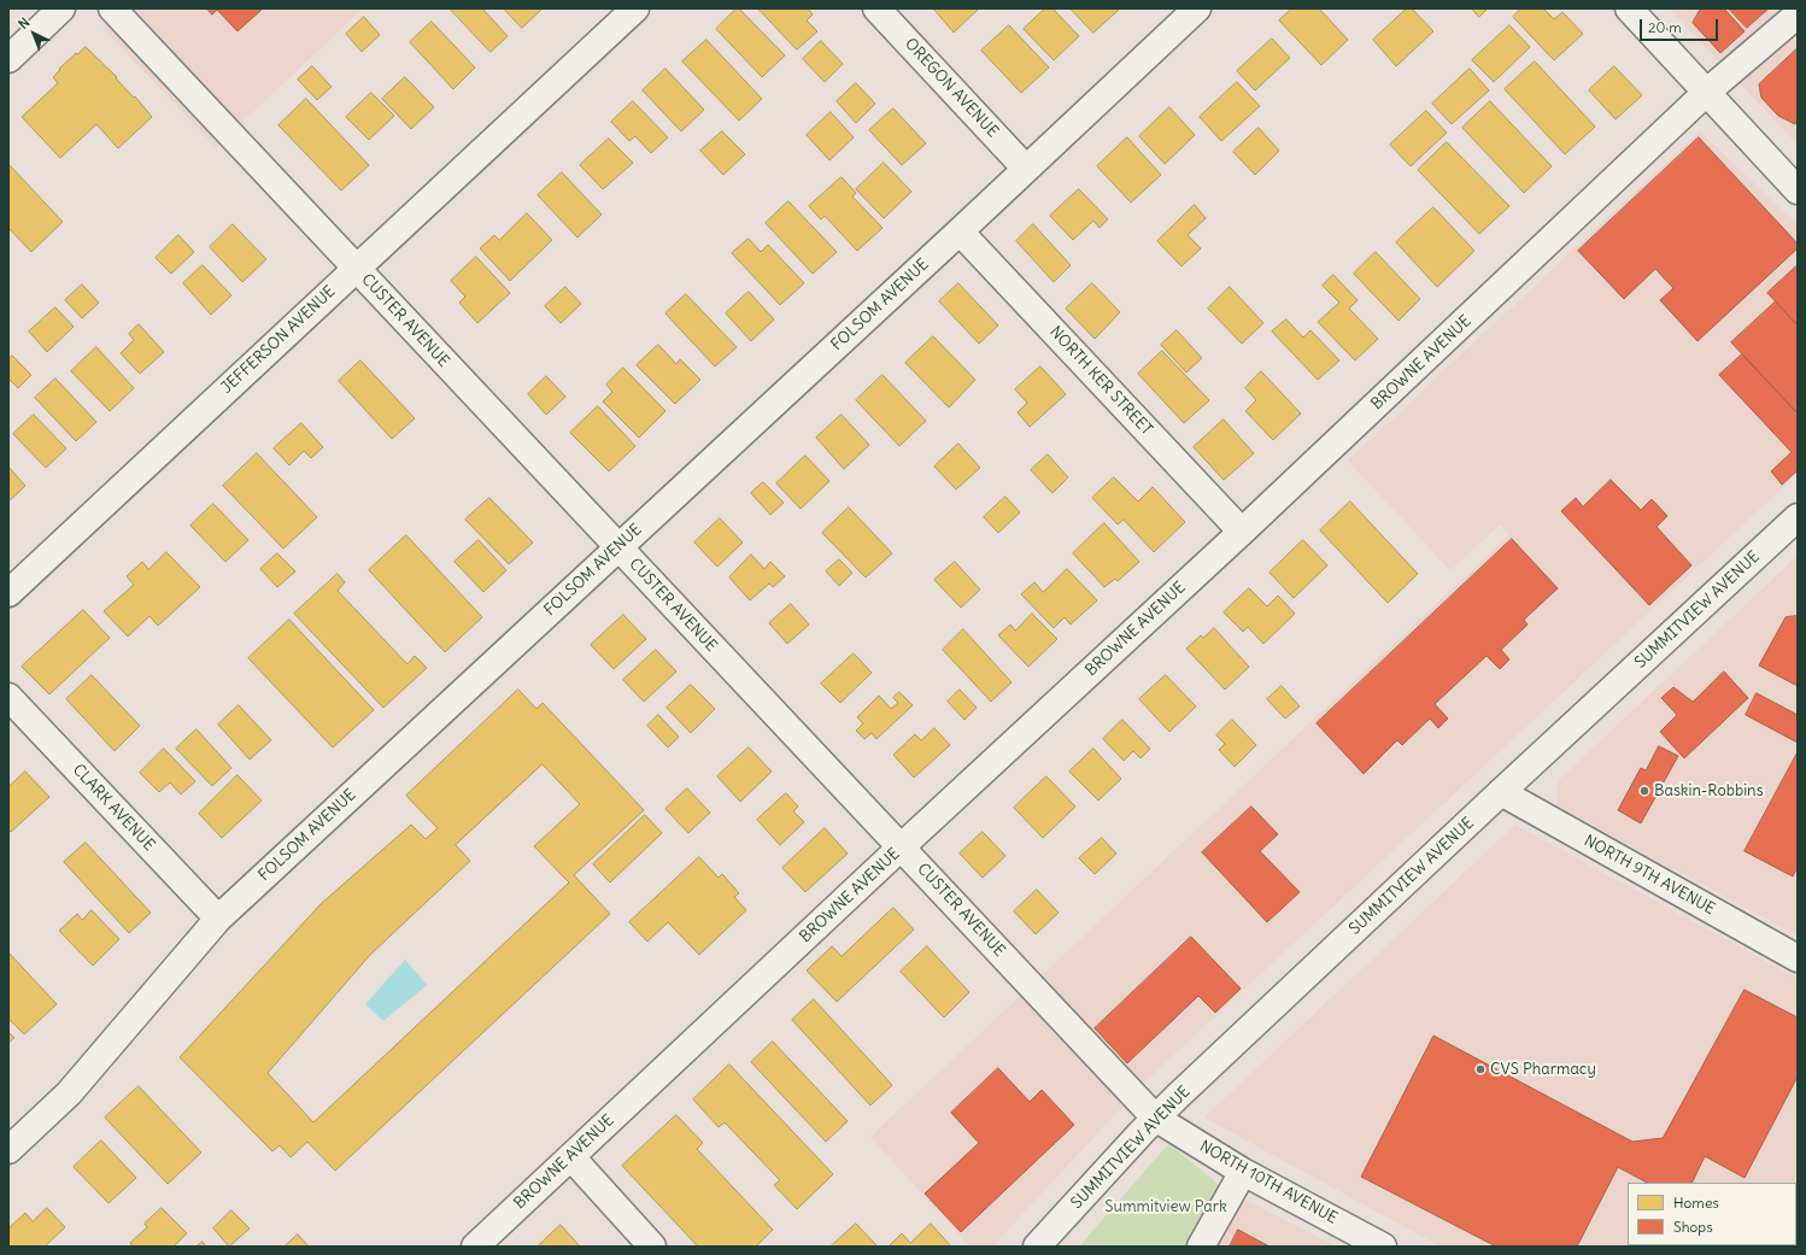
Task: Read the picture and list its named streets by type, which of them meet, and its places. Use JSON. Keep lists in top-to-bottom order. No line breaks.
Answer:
{"streets":{"street":["OREGON AVENUE","FOLSOM AVENUE","CUSTER AVENUE","JEFFERSON AVENUE","BROWNE AVENUE","NORTH KER STREET","SUMMITVIEW AVENUE","CLARK AVENUE","NORTH 9TH AVENUE","NORTH 10TH AVENUE"]},"crossings":[["OREGON AVENUE","FOLSOM AVENUE"],["FOLSOM AVENUE","CUSTER AVENUE"],["FOLSOM AVENUE","NORTH KER STREET"],["FOLSOM AVENUE","CLARK AVENUE"],["CUSTER AVENUE","JEFFERSON AVENUE"],["CUSTER AVENUE","BROWNE AVENUE"],["CUSTER AVENUE","SUMMITVIEW AVENUE"],["CUSTER AVENUE","NORTH 10TH AVENUE"],["BROWNE AVENUE","NORTH KER STREET"],["SUMMITVIEW AVENUE","NORTH 9TH AVENUE"],["SUMMITVIEW AVENUE","NORTH 10TH AVENUE"]],"parks":["Summitview Park"],"places":["Baskin-Robbins","CVS Pharmacy"],"legend":["Homes","Shops"],"scale_bar":"20 m","north":"top left"}
